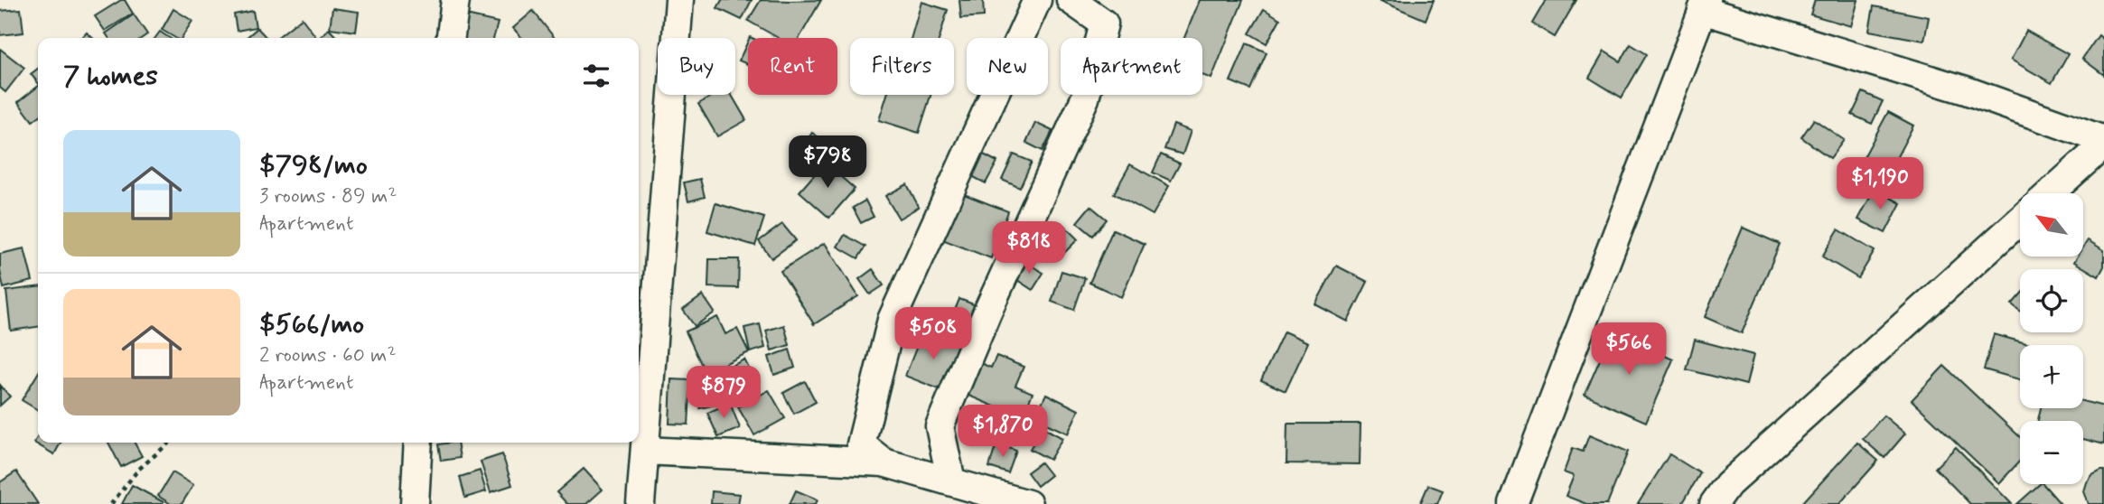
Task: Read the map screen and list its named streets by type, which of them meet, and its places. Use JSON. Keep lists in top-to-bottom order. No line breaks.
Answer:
{"north":"top left","page":{"chip":["Buy","Rent","Filters","New","Apartment"],"heading":"7 homes","list":[{"name":"$798/mo","note":"3 rooms · 89 m² · Apartment"},{"name":"$566/mo","note":"2 rooms · 60 m² · Apartment"}],"price":["$798","$1,190","$818","$508","$566","$879","$1,870"],"map_buttons":["+","−"]}}
